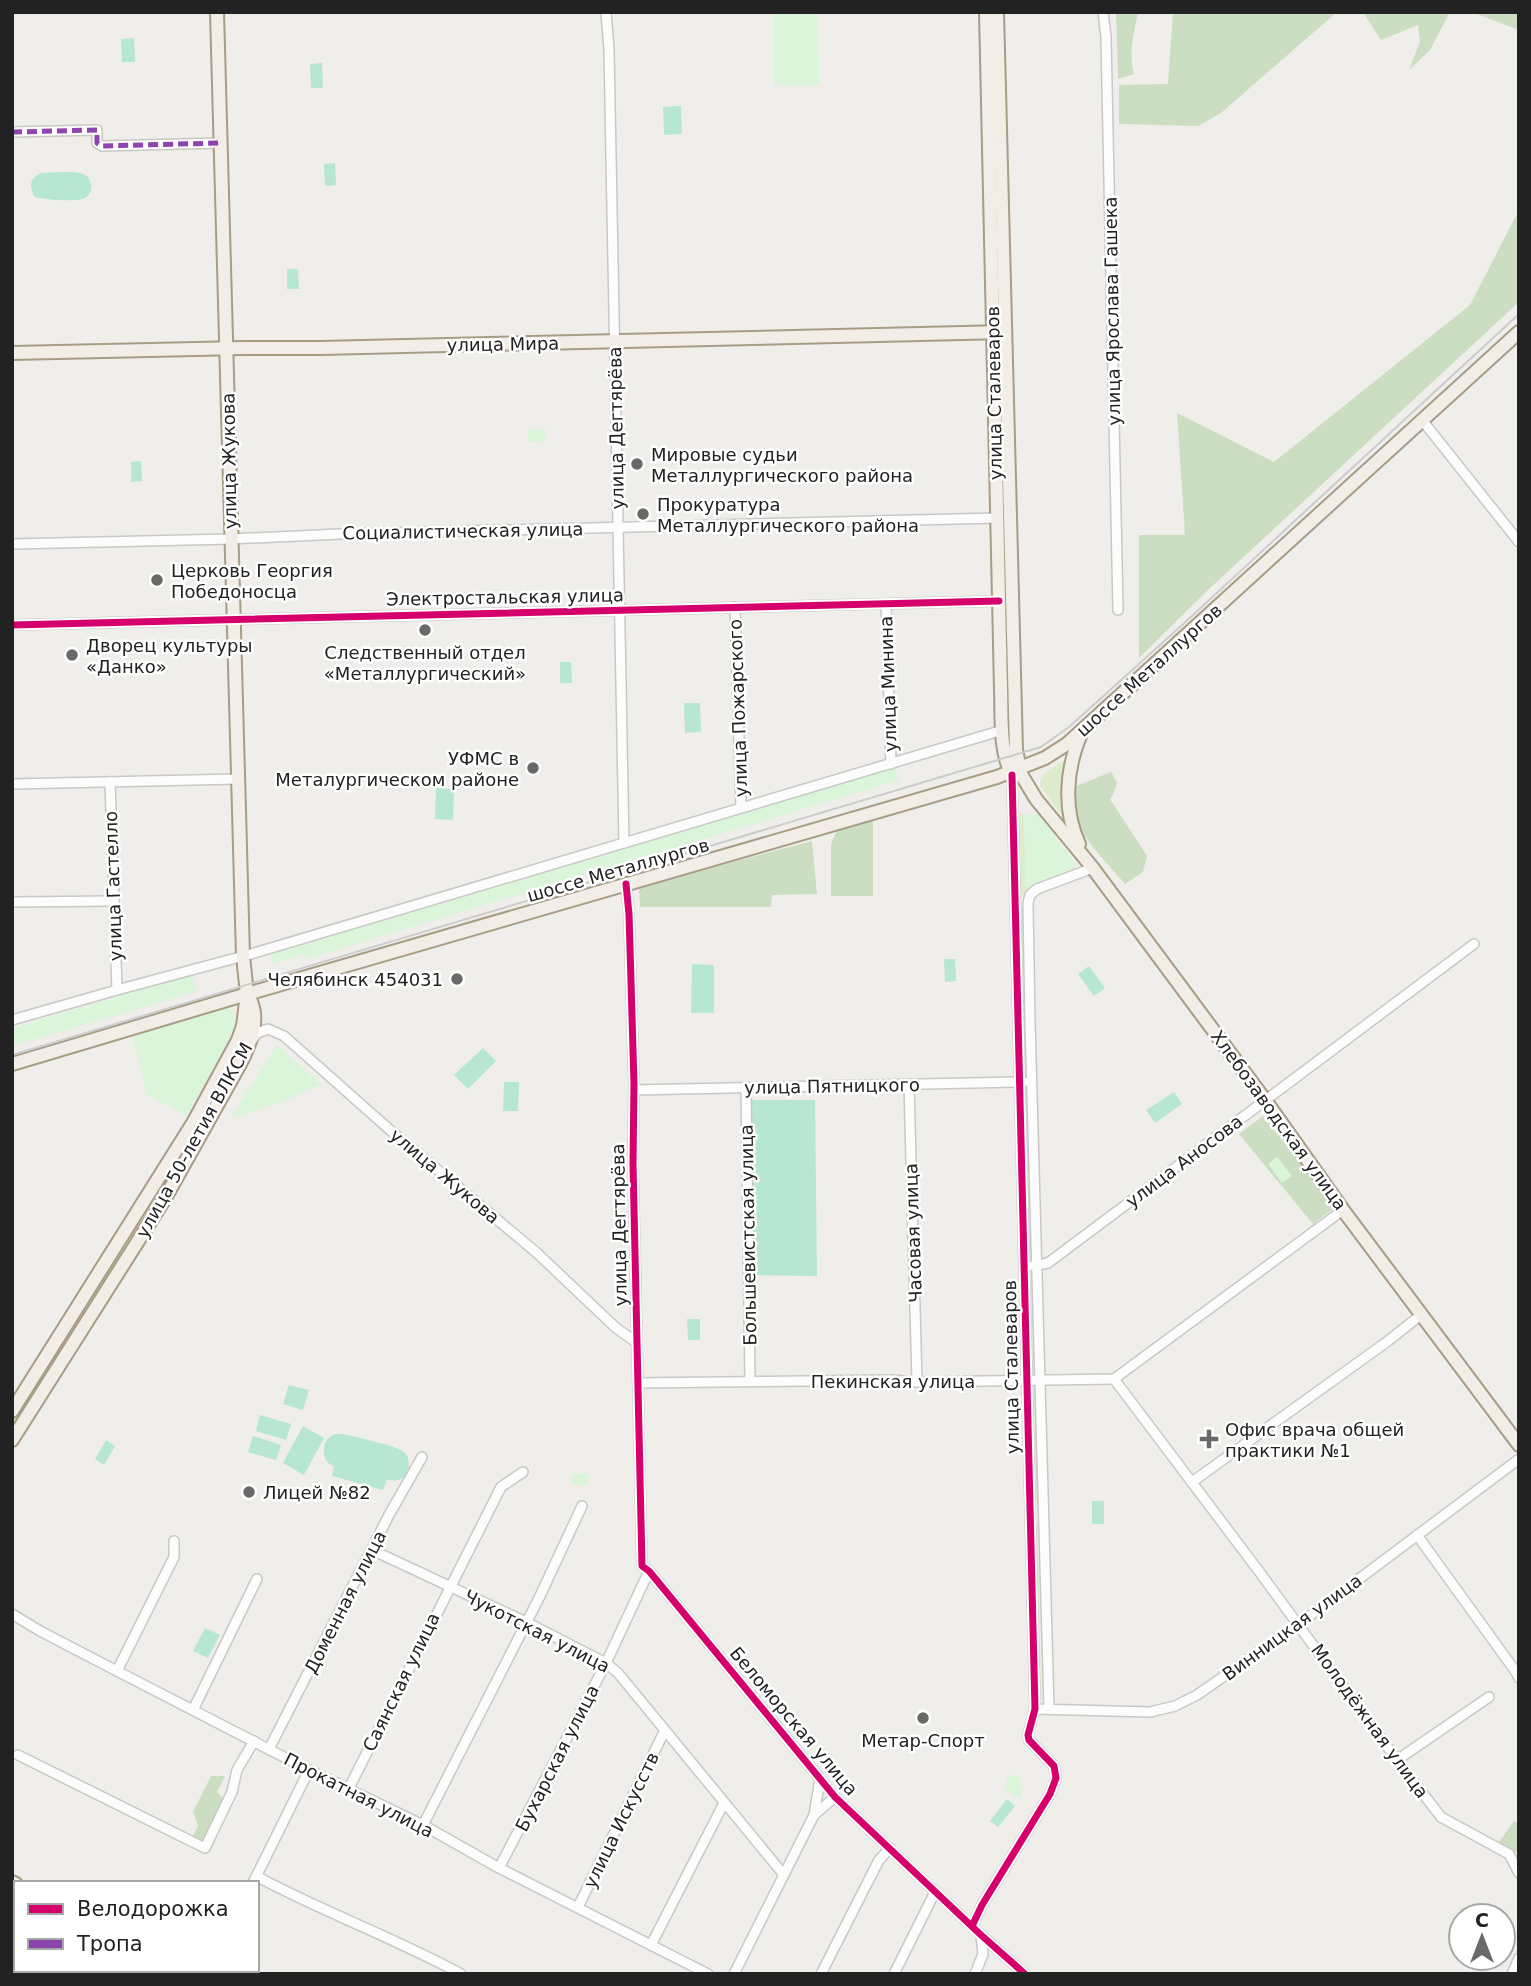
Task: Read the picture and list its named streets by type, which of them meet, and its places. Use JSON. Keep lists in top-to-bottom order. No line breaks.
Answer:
{"streets":{"main road":["улица Мира","улица Сталеваров","улица Жукова","шоссе Металлургов","Хлебозаводская улица","улица 50-летия ВЛКСМ"],"street":["улица Ярослава Гашека","улица Дегтярёва","Социалистическая улица","Электростальская улица","улица Минина","улица Пожарского","улица Гастелло","улица Пятницкого","улица Аносова","Часовая улица","Большевистская улица","Пекинская улица","Доменная улица","Винницкая улица","Чукотская улица","Саянская улица","Беломорская улица","Молодёжная улица","Бухарская улица","Прокатная улица","улица Искусств"]},"crossings":[["улица Мира","улица Сталеваров"],["улица Мира","улица Дегтярёва"],["улица Мира","улица Жукова"],["улица Сталеваров","Социалистическая улица"],["улица Сталеваров","Электростальская улица"],["улица Сталеваров","шоссе Металлургов"],["улица Сталеваров","улица Пятницкого"],["улица Сталеваров","Хлебозаводская улица"],["улица Сталеваров","улица Аносова"],["улица Сталеваров","Пекинская улица"],["улица Сталеваров","Винницкая улица"],["улица Сталеваров","Беломорская улица"],["улица Дегтярёва","улица Жукова"],["улица Дегтярёва","Социалистическая улица"],["улица Дегтярёва","Электростальская улица"],["улица Дегтярёва","шоссе Металлургов"],["улица Дегтярёва","улица Пятницкого"],["улица Дегтярёва","Пекинская улица"],["улица Дегтярёва","Беломорская улица"],["улица Дегтярёва","Бухарская улица"],["улица Жукова","Социалистическая улица"],["улица Жукова","Электростальская улица"],["улица Жукова","шоссе Металлургов"],["улица Жукова","улица 50-летия ВЛКСМ"],["Электростальская улица","улица Минина"],["Электростальская улица","улица Пожарского"],["шоссе Металлургов","улица Минина"],["шоссе Металлургов","улица Пожарского"],["шоссе Металлургов","улица Гастелло"],["шоссе Металлургов","Хлебозаводская улица"],["шоссе Металлургов","улица 50-летия ВЛКСМ"],["улица Пятницкого","Часовая улица"],["улица Пятницкого","Большевистская улица"],["Хлебозаводская улица","улица Аносова"],["Часовая улица","Пекинская улица"],["Большевистская улица","Пекинская улица"],["Пекинская улица","Молодёжная улица"],["Доменная улица","Чукотская улица"],["Доменная улица","Прокатная улица"],["Винницкая улица","Молодёжная улица"],["Чукотская улица","Саянская улица"],["Чукотская улица","Бухарская улица"],["Чукотская улица","улица Искусств"],["Саянская улица","Прокатная улица"],["Беломорская улица","Бухарская улица"],["Бухарская улица","Прокатная улица"],["Прокатная улица","улица Искусств"]],"places":{"other":["Мировые судьи Металлургического района","Прокуратура Металлургического района","Церковь Георгия Победоносца","Следственный отдел «Металлургический»","Дворец культуры «Данко»","УФМС в Металургическом районе","Челябинск 454031","Лицей №82","Метар-Спорт"],"health":["Офис врача общей практики №1"]},"legend":["Велодорожка","Тропа"],"north":"top"}
